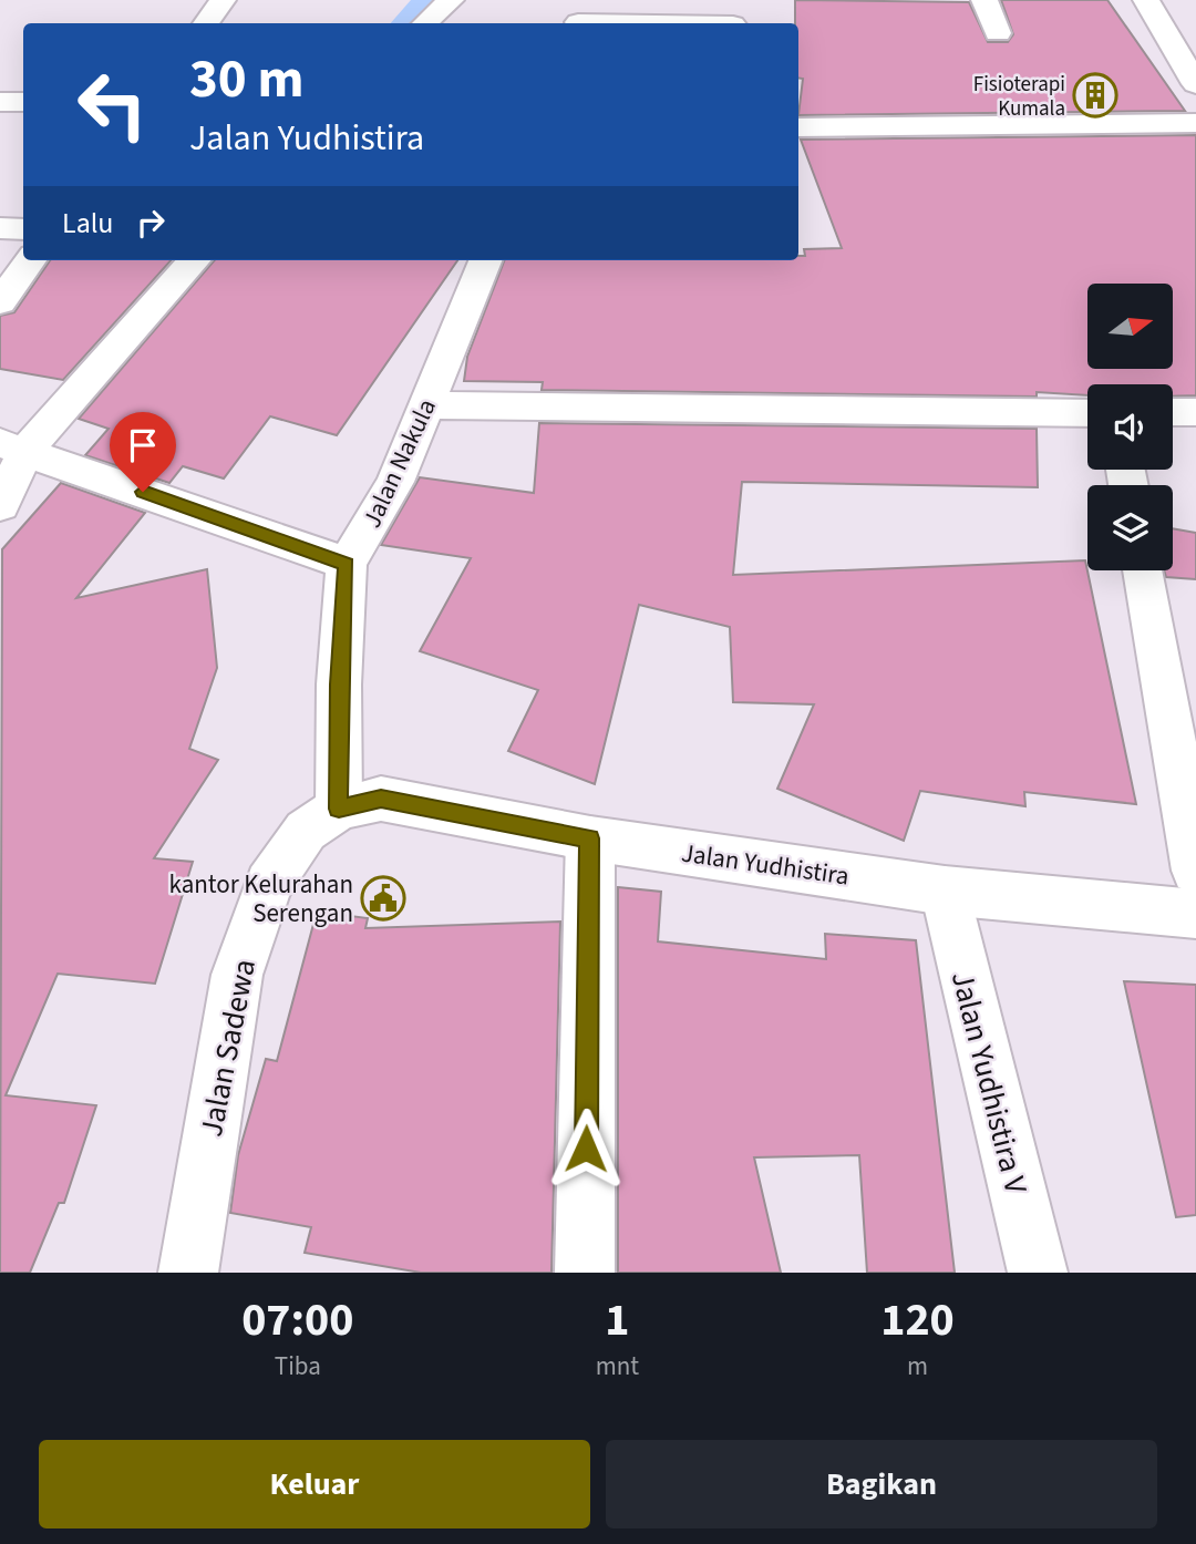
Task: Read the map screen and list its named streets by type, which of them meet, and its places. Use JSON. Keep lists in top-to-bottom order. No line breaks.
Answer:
{"streets":{"street":["Jalan Nakula","Jalan Yudhistira","Jalan Sadewa","Jalan Yudhistira V"]},"crossings":[["Jalan Yudhistira","Jalan Sadewa"],["Jalan Yudhistira","Jalan Yudhistira V"]],"places":{"building":["Fisioterapi Kumala"],"public building":["kantor Kelurahan Serengan"]},"north":"right","page":{"turn":["30 m","Jalan Yudhistira"],"then":"Lalu","eta":["07:00","Tiba","1","mnt","120","m"],"buttons":["Keluar","Bagikan"]}}
